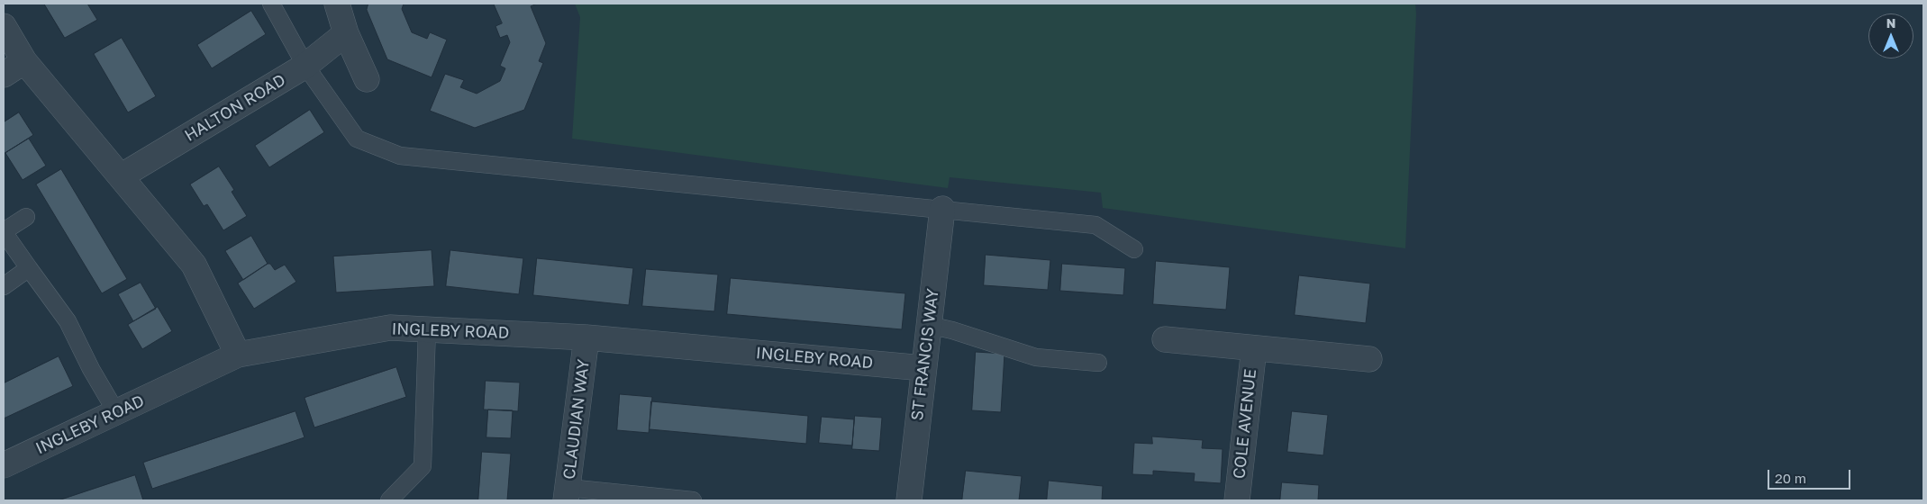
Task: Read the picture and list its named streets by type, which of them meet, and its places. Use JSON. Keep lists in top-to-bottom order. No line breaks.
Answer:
{"streets":{"street":["HALTON ROAD","INGLEBY ROAD","ST FRANCIS WAY","CLAUDIAN WAY","COLE AVENUE"]},"crossings":[["INGLEBY ROAD","ST FRANCIS WAY"],["INGLEBY ROAD","CLAUDIAN WAY"]],"scale_bar":"20 m","north":"top"}
